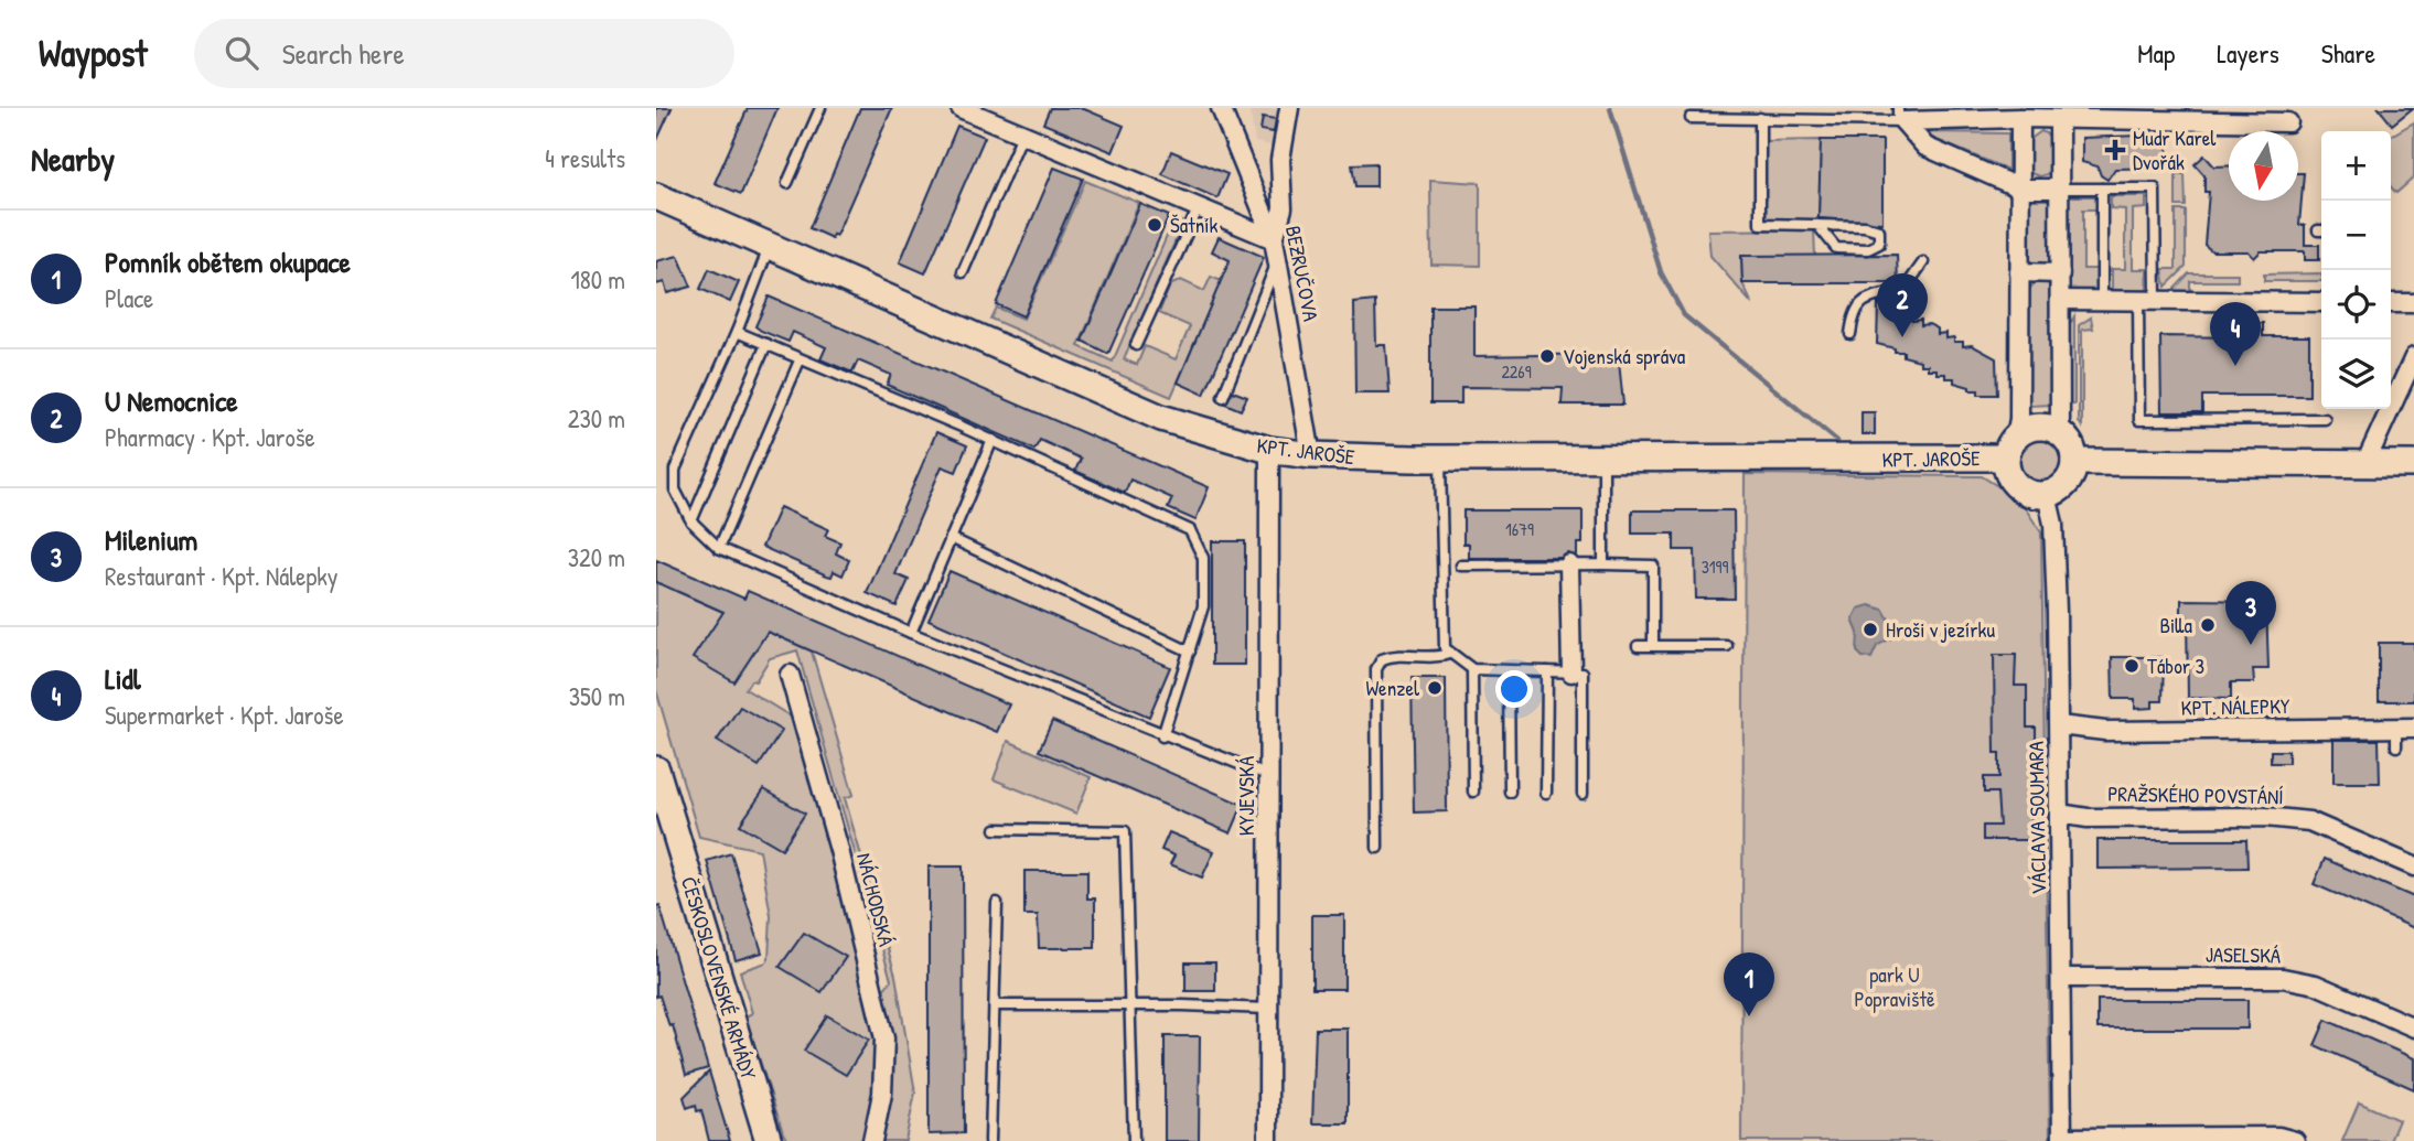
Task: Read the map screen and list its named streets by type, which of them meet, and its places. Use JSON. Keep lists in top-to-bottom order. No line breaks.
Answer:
{"streets":{"street":["BEZRUČOVA","KPT. JAROŠE","KPT. NÁLEPKY","PRAŽSKÉHO POVSTÁNÍ","KYJEVSKÁ","VÁCLAVA SOUMARA","NÁCHODSKÁ","JASELSKÁ","ČESKOSLOVENSKÉ ARMÁDY"]},"crossings":[["BEZRUČOVA","KPT. JAROŠE"],["KPT. JAROŠE","KYJEVSKÁ"],["KPT. JAROŠE","VÁCLAVA SOUMARA"],["KPT. NÁLEPKY","VÁCLAVA SOUMARA"],["PRAŽSKÉHO POVSTÁNÍ","VÁCLAVA SOUMARA"],["VÁCLAVA SOUMARA","JASELSKÁ"]],"parks":["park U Popraviště"],"places":{"health":["Mudr Karel Dvořák"],"other":["Šatník","Vojenská správa","Billa","Hroši v jezírku","Tábor 3","Wenzel"]},"house_numbers":["2269","1679","3199"],"north":"bottom","page":{"header":"Waypost","search":"Search here","nav":["Map","Layers","Share"],"heading":["Nearby","4 results"],"map_buttons":["+","−"],"list":[{"mark":"1","name":"Pomník obětem okupace","note":"Place","value":"180 m"},{"mark":"2","name":"U Nemocnice","note":"Pharmacy · Kpt. Jaroše","value":"230 m"},{"mark":"3","name":"Milenium","note":"Restaurant · Kpt. Nálepky","value":"320 m"},{"mark":"4","name":"Lidl","note":"Supermarket · Kpt. Jaroše","value":"350 m"}],"pins":["2","4","3","1"]}}
